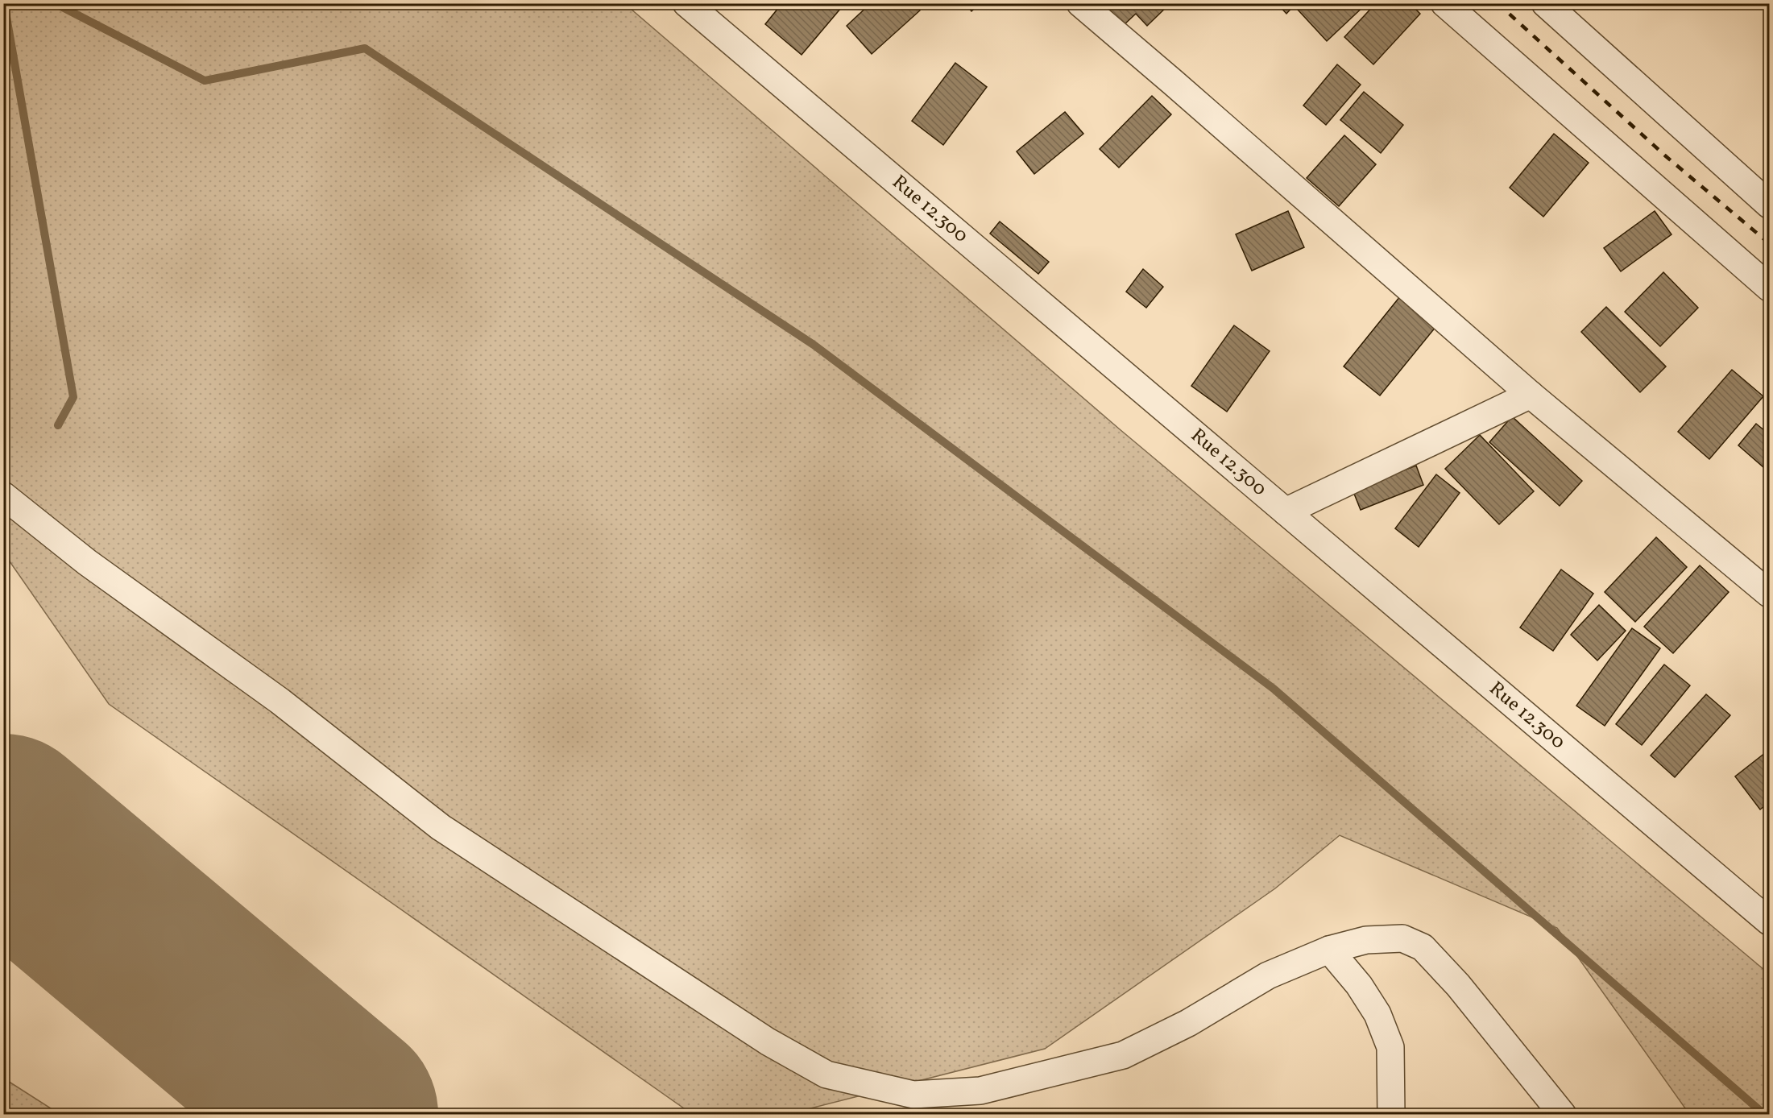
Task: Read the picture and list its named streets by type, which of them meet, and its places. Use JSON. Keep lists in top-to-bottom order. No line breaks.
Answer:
{"streets":{"street":["Rue 12.300"]}}
